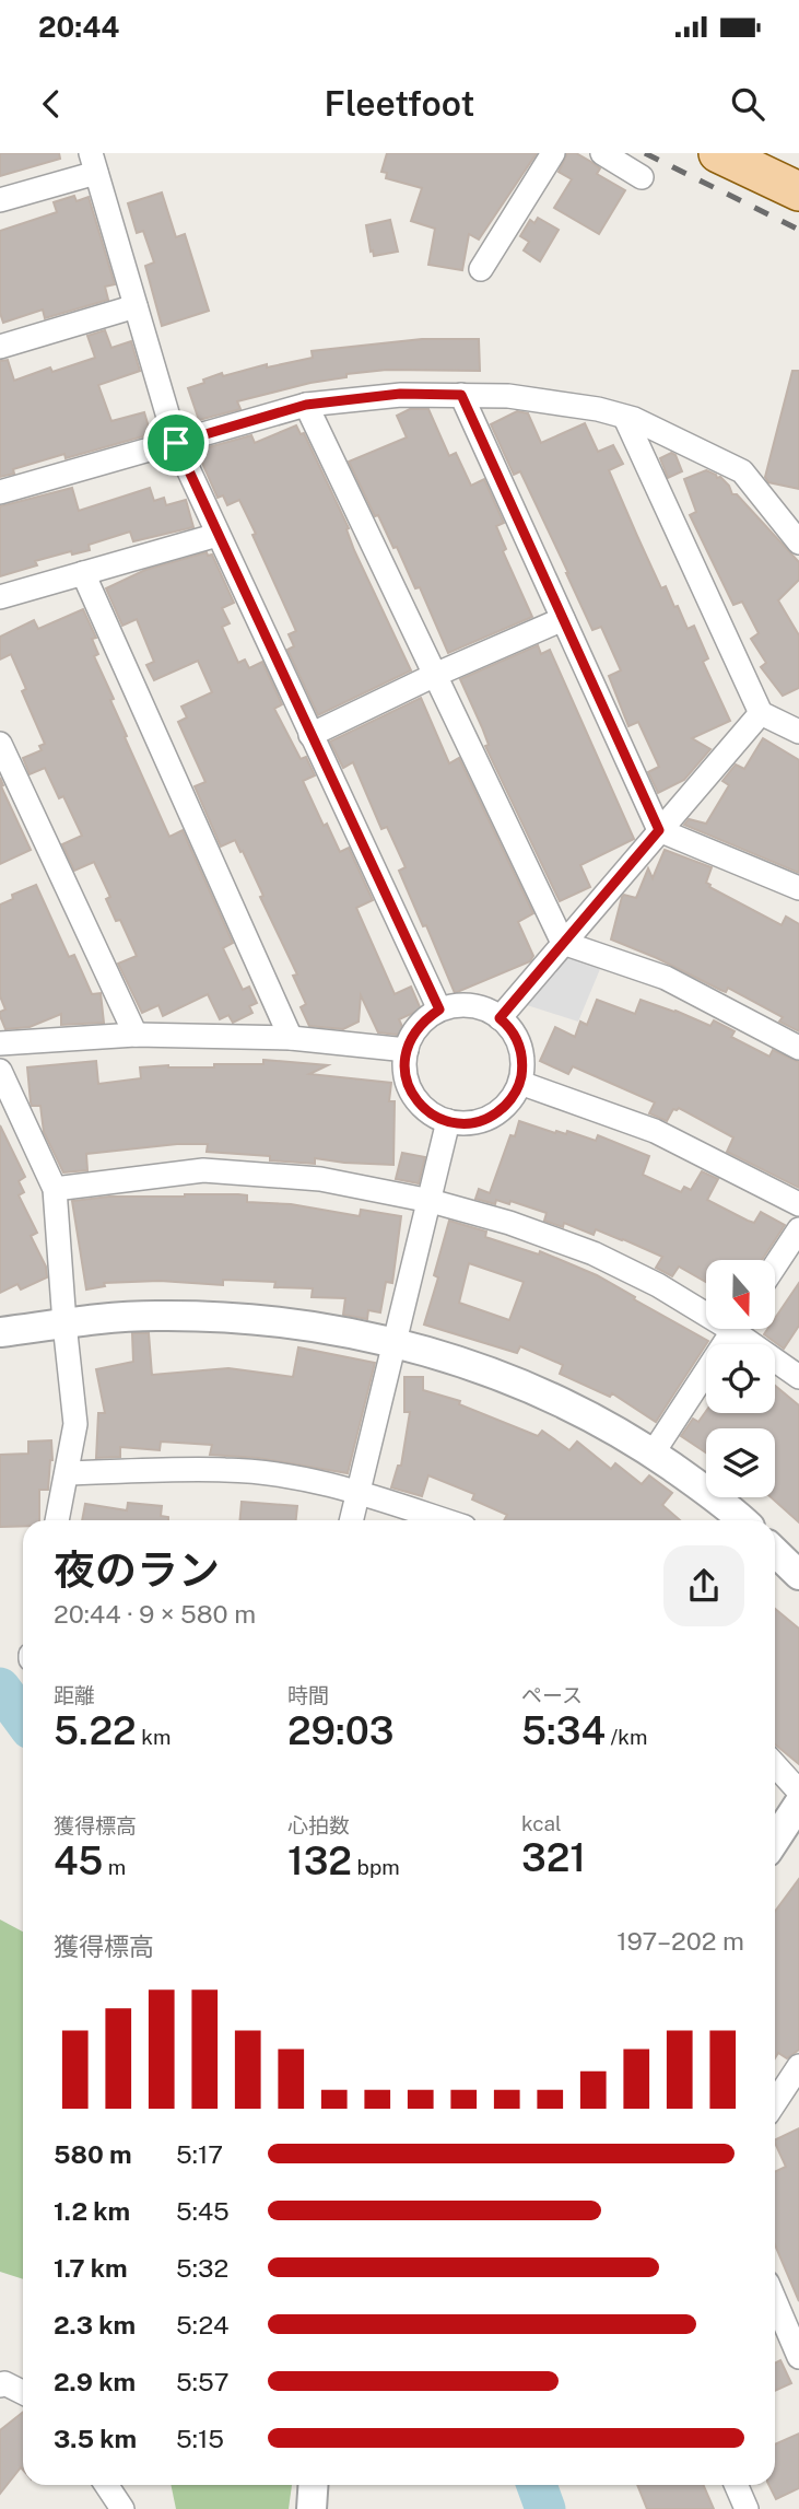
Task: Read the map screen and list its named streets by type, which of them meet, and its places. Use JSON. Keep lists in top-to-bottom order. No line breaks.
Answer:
{"north":"bottom","page":{"status":"20:44","header":"Fleetfoot","heading":["夜のラン","20:44 · 9 × 580 m"],"stats":[["距離","5.22 km"],["時間","29:03"],["ペース","5:34 /km"],["獲得標高","45 m"],["心拍数","132 bpm"],["kcal","321"]],"chart":["獲得標高","197–202 m"],"list":[{"name":"580 m","note":"5:17"},{"name":"1.2 km","note":"5:45"},{"name":"1.7 km","note":"5:32"},{"name":"2.3 km","note":"5:24"},{"name":"2.9 km","note":"5:57"},{"name":"3.5 km","note":"5:15"}]}}
